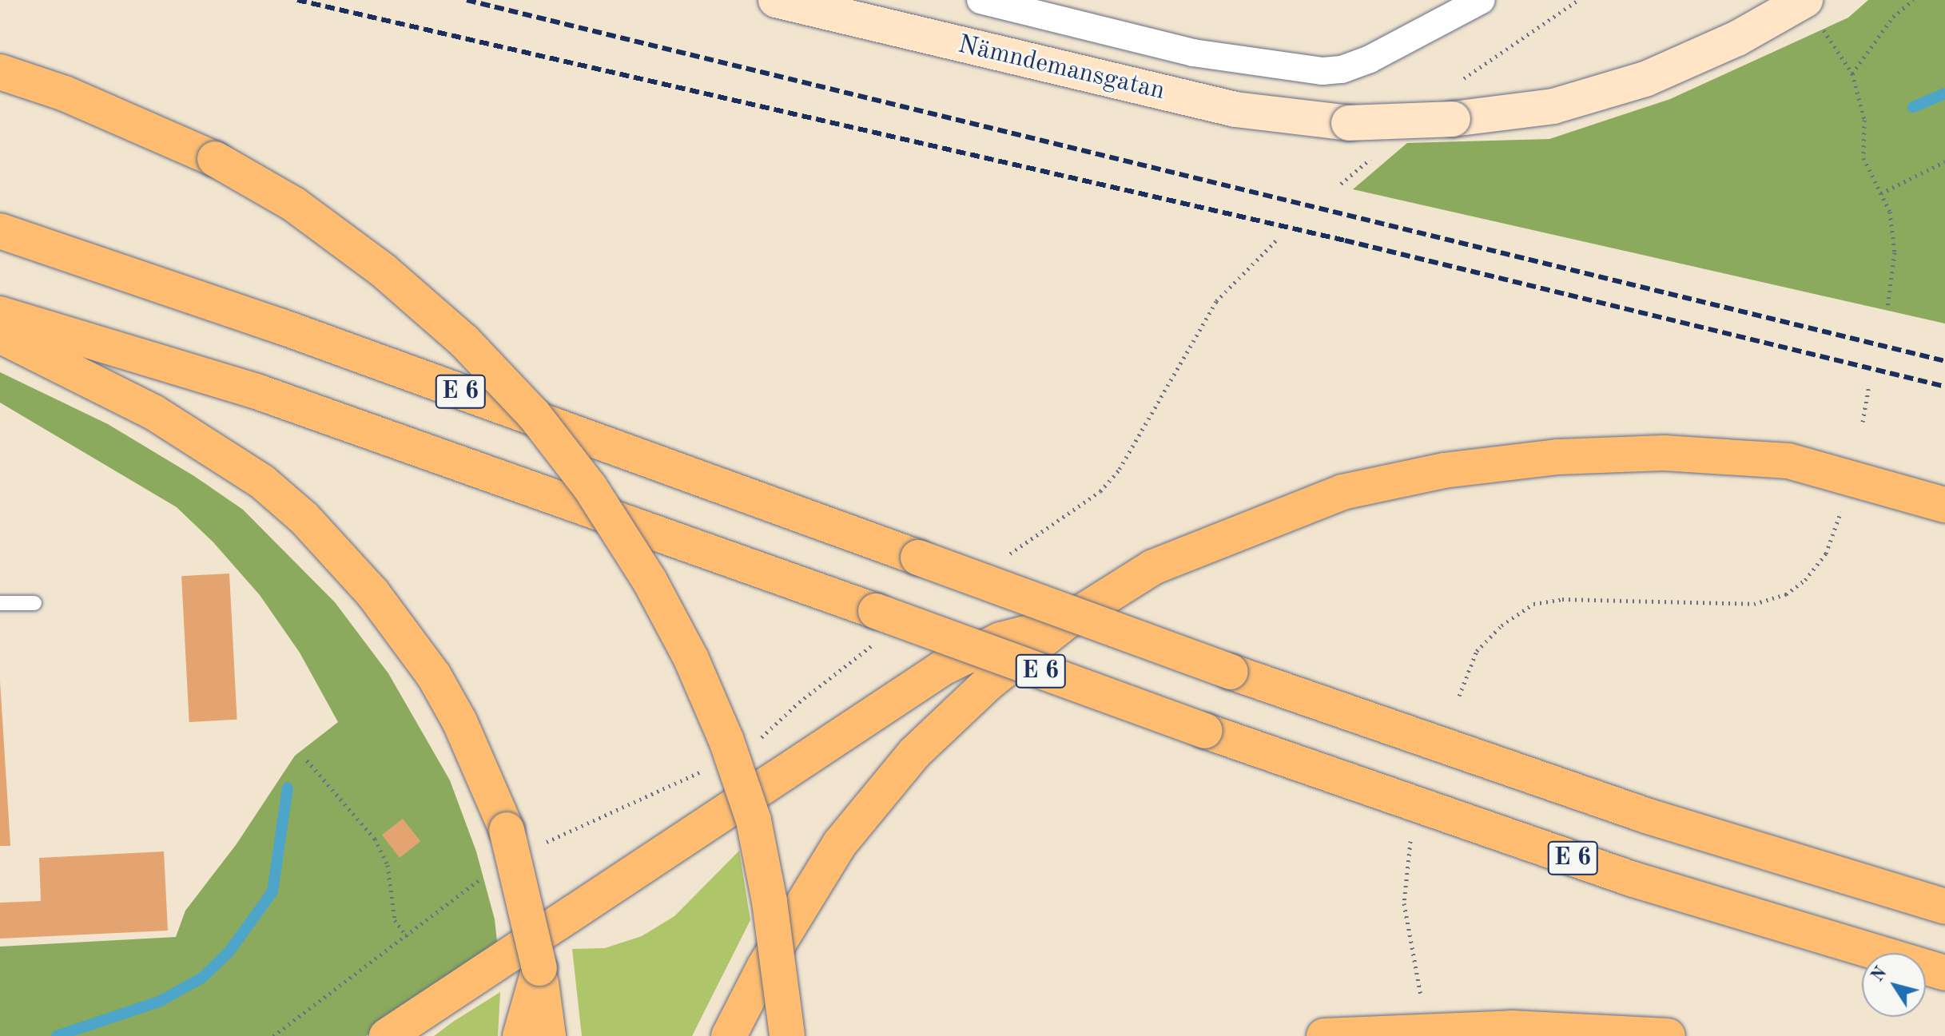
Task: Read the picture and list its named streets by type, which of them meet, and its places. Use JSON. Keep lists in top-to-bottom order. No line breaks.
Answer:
{"streets":{"highway":["E 6"],"street":["Nämndemansgatan"]},"north":"top left"}
